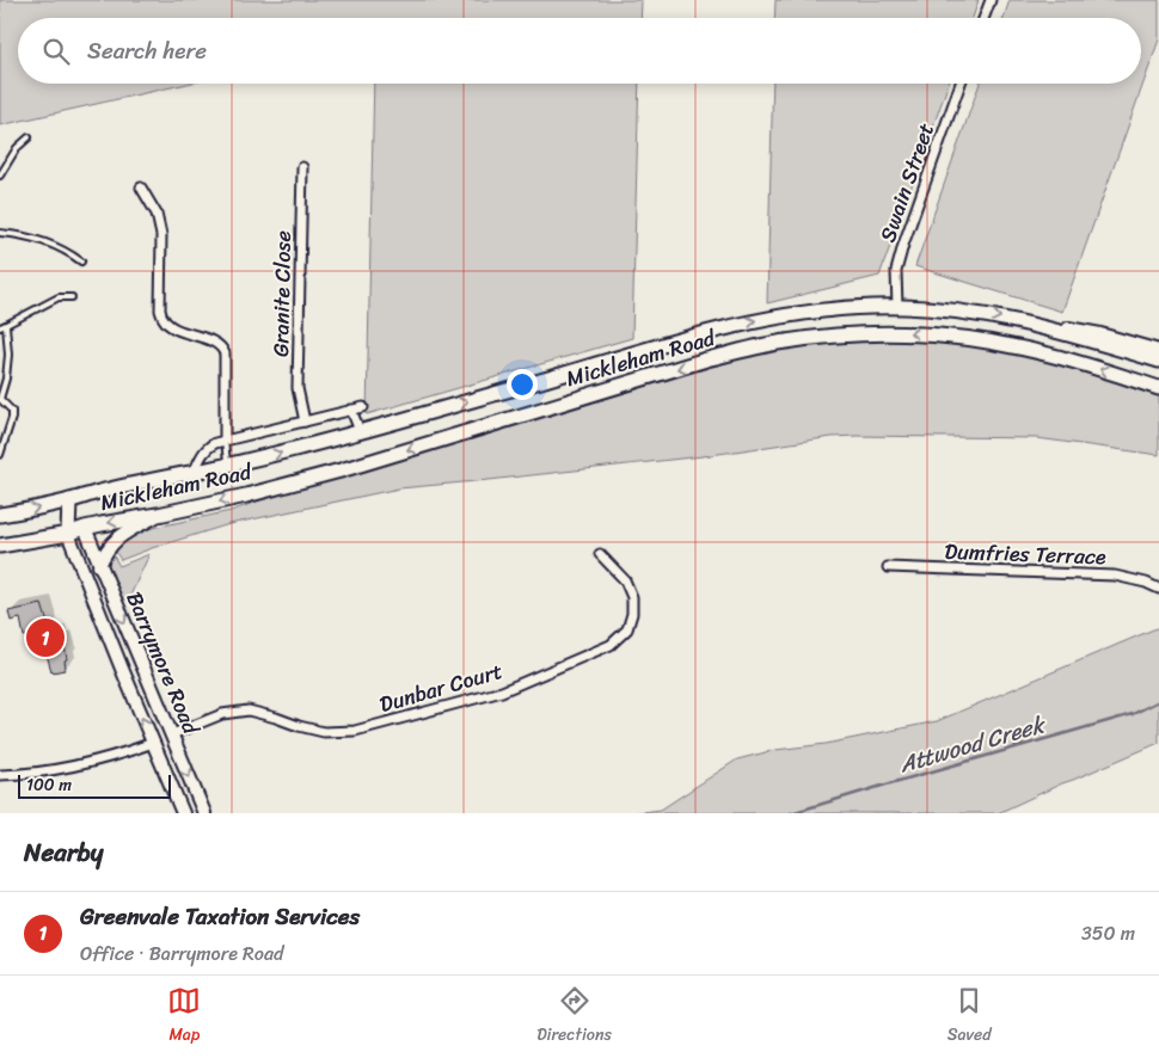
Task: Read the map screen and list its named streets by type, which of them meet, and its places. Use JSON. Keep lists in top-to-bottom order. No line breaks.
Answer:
{"streets":{"main road":["Mickleham Road"],"street":["Swain Street","Granite Close","Dumfries Terrace","Barrymore Road","Dunbar Court"]},"crossings":[["Swain Street","Mickleham Road"],["Mickleham Road","Barrymore Road"],["Barrymore Road","Dunbar Court"]],"water":["Attwood Creek"],"scale_bar":"100 m","page":{"search":"Search here","pins":"1","scale":"100 m","heading":"Nearby","list":[{"mark":"1","name":"Greenvale Taxation Services","note":"Office · Barrymore Road","value":"350 m"}],"nav":["Map","Directions","Saved"]}}
